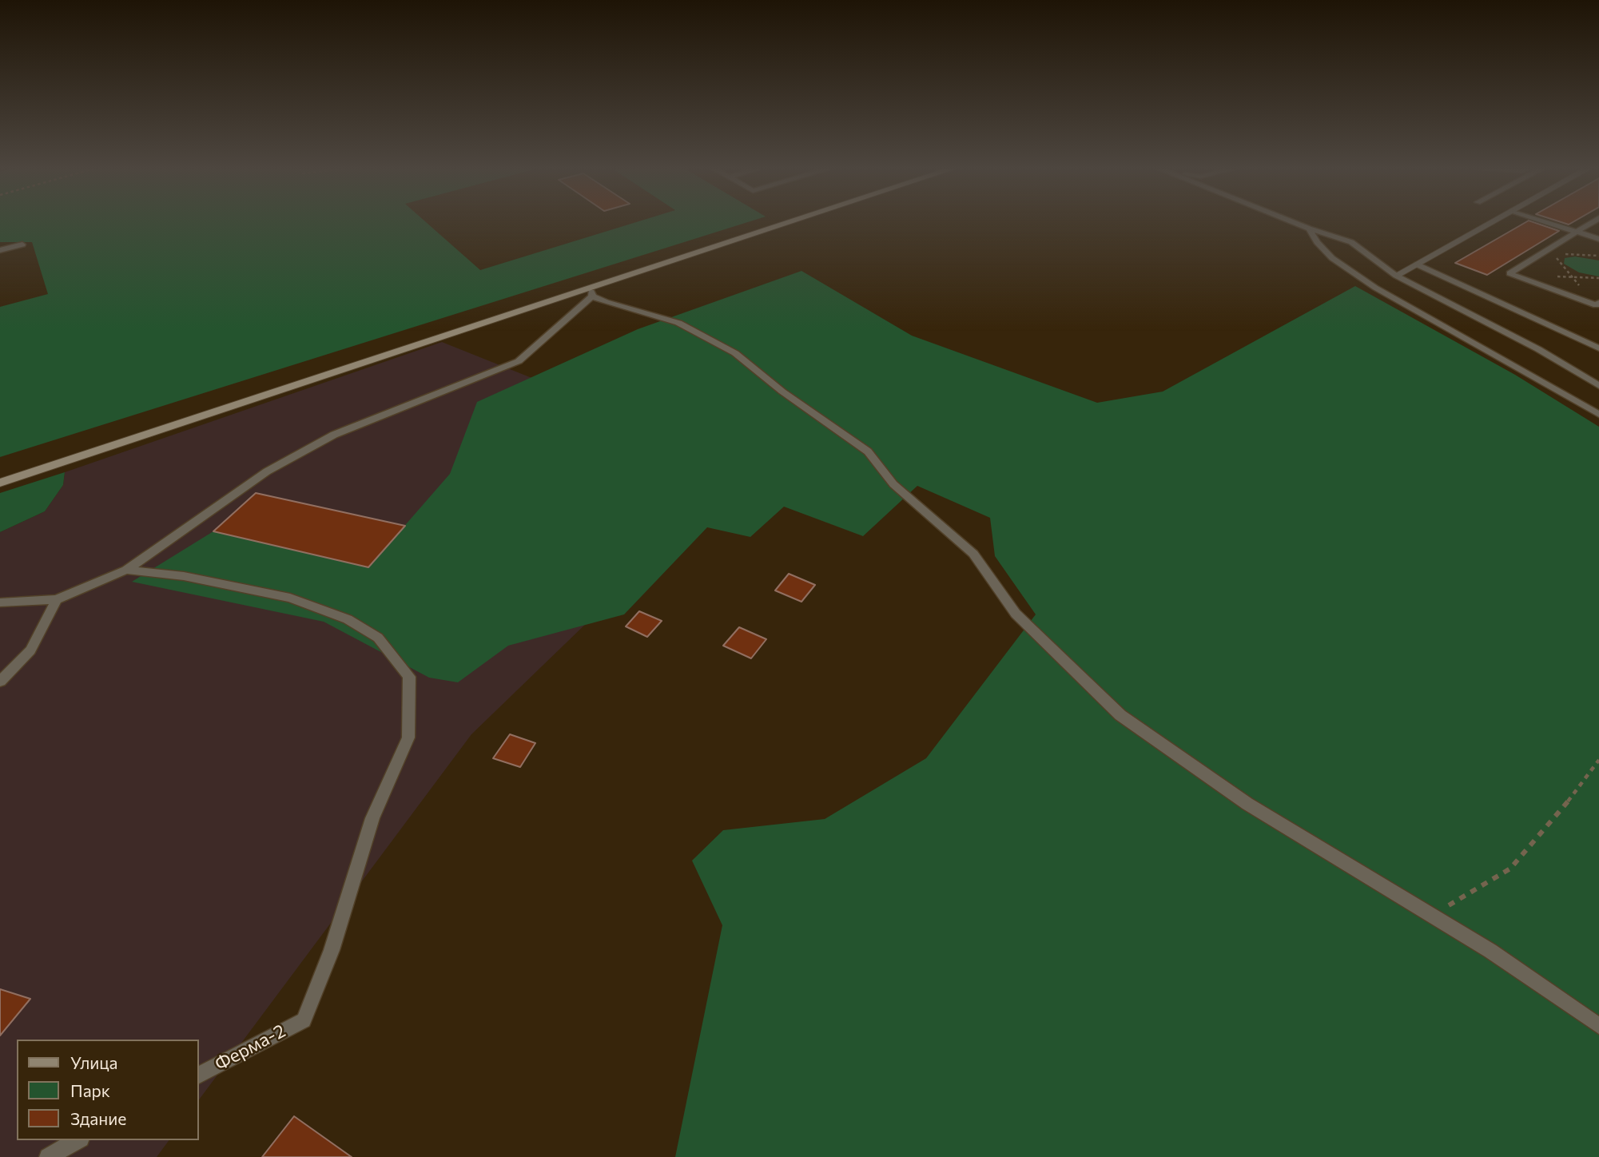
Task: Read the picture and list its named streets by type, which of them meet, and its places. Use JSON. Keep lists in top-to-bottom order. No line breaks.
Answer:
{"streets":{"lane":["Ферма-2"]},"legend":["Улица","Парк","Здание"]}
